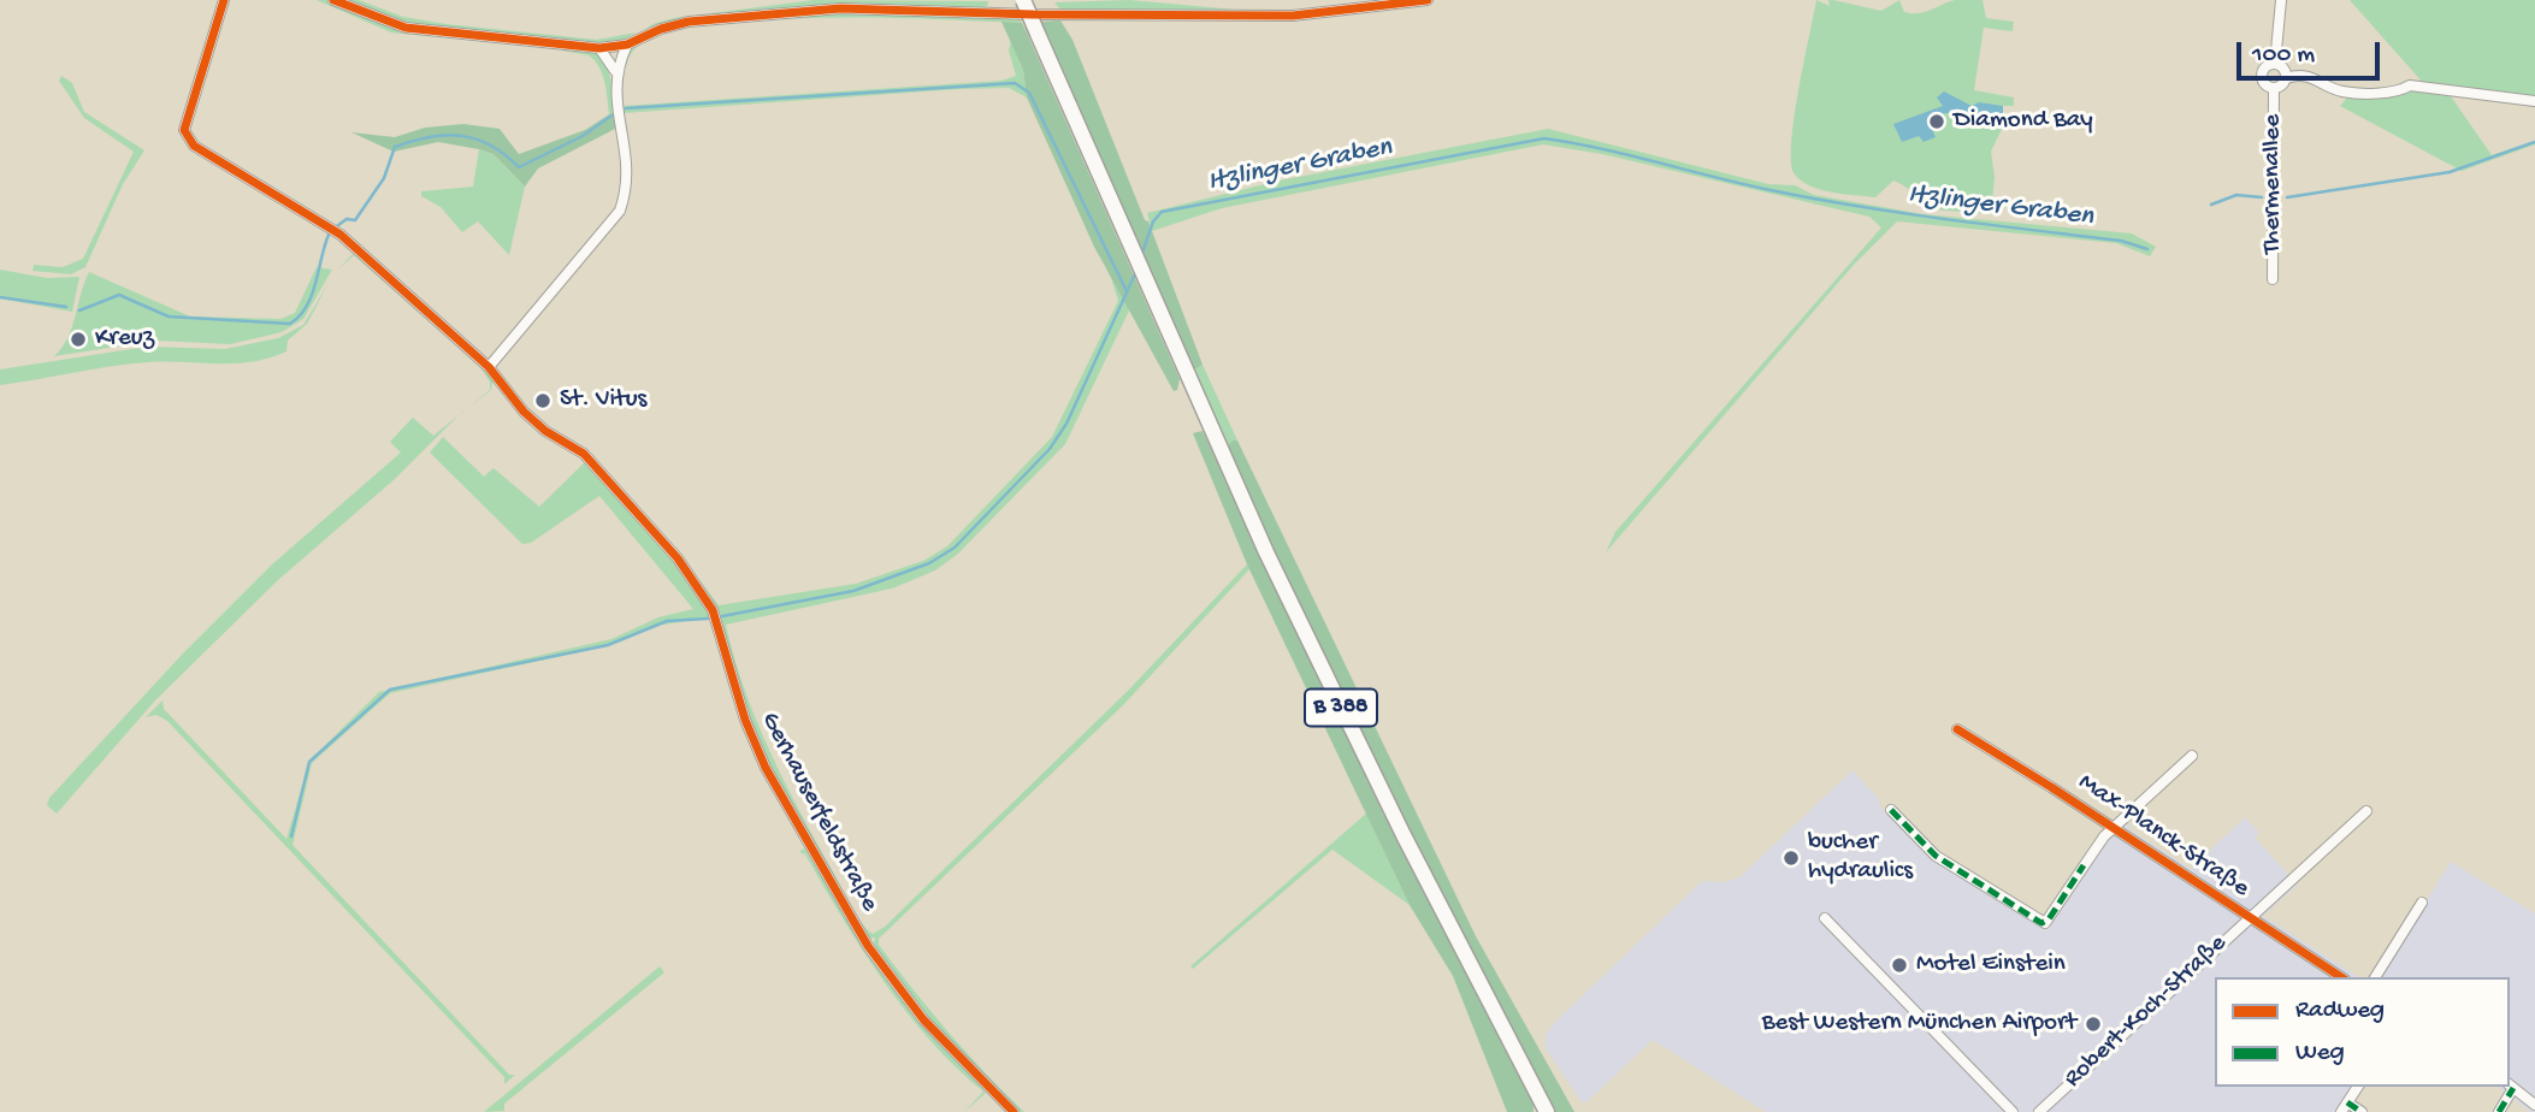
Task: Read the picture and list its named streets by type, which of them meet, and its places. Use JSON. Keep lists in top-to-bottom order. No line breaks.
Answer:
{"streets":{"main road":["B 388"],"street":["Thermenallee","Gerhauserfeldstraße","Max-Planck-Straße","Robert-Koch-Straße"]},"crossings":[["Max-Planck-Straße","Robert-Koch-Straße"]],"water":["Itzlinger Graben"],"places":["Diamond Bay","Kreuz","St. Vitus","bucher hydraulics","Motel Einstein","Best Western München Airport"],"legend":["Radweg","Weg"],"scale_bar":"100 m"}
